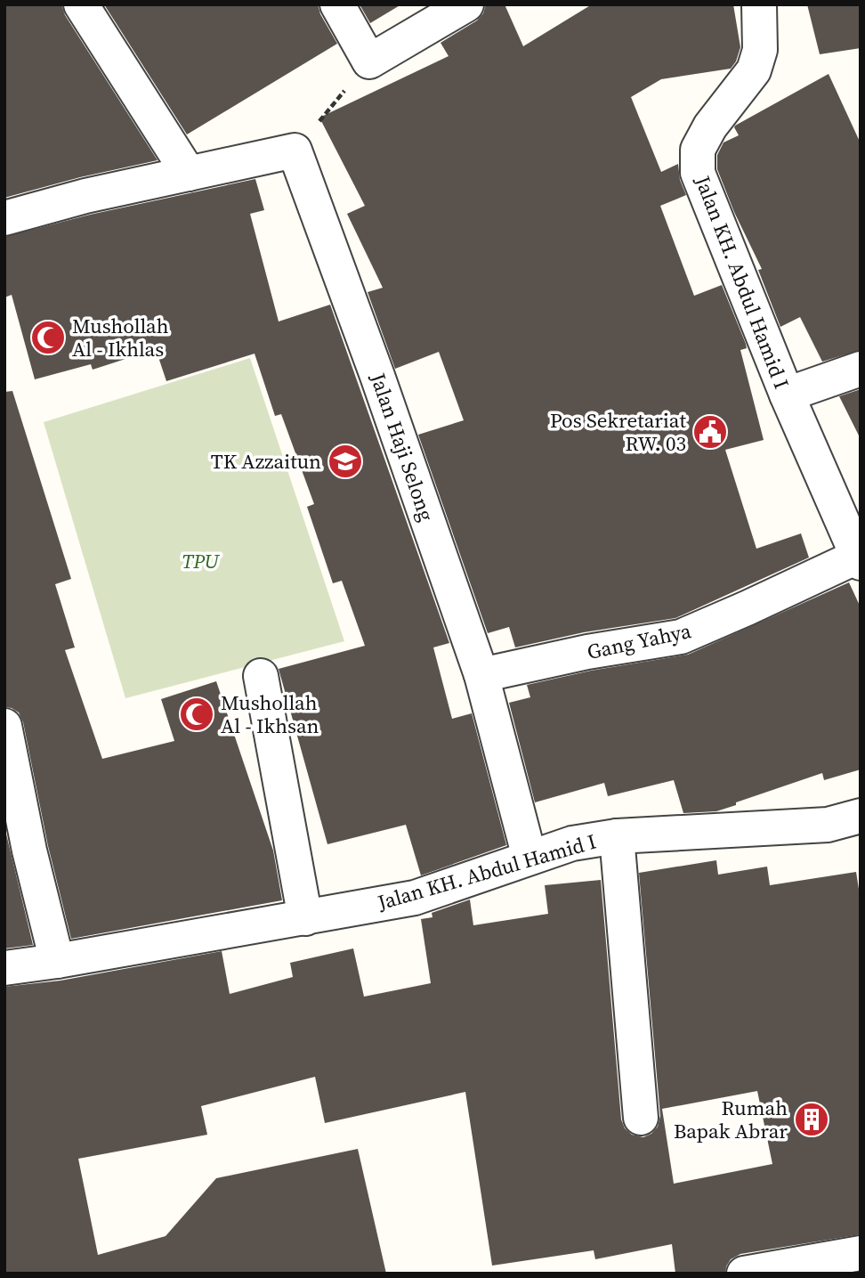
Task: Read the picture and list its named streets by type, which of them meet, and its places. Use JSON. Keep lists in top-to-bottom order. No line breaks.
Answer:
{"streets":{"street":["Jalan KH. Abdul Hamid I","Jalan Haji Selong","Gang Yahya"]},"crossings":[["Jalan KH. Abdul Hamid I","Jalan Haji Selong"],["Jalan KH. Abdul Hamid I","Gang Yahya"],["Jalan Haji Selong","Gang Yahya"]],"parks":["TPU"],"places":{"mosque":["Mushollah Al - Ikhlas","Mushollah Al - Ikhsan"],"public building":["Pos Sekretariat RW. 03"],"school or university":["TK Azzaitun"],"building":["Rumah Bapak Abrar"]}}
